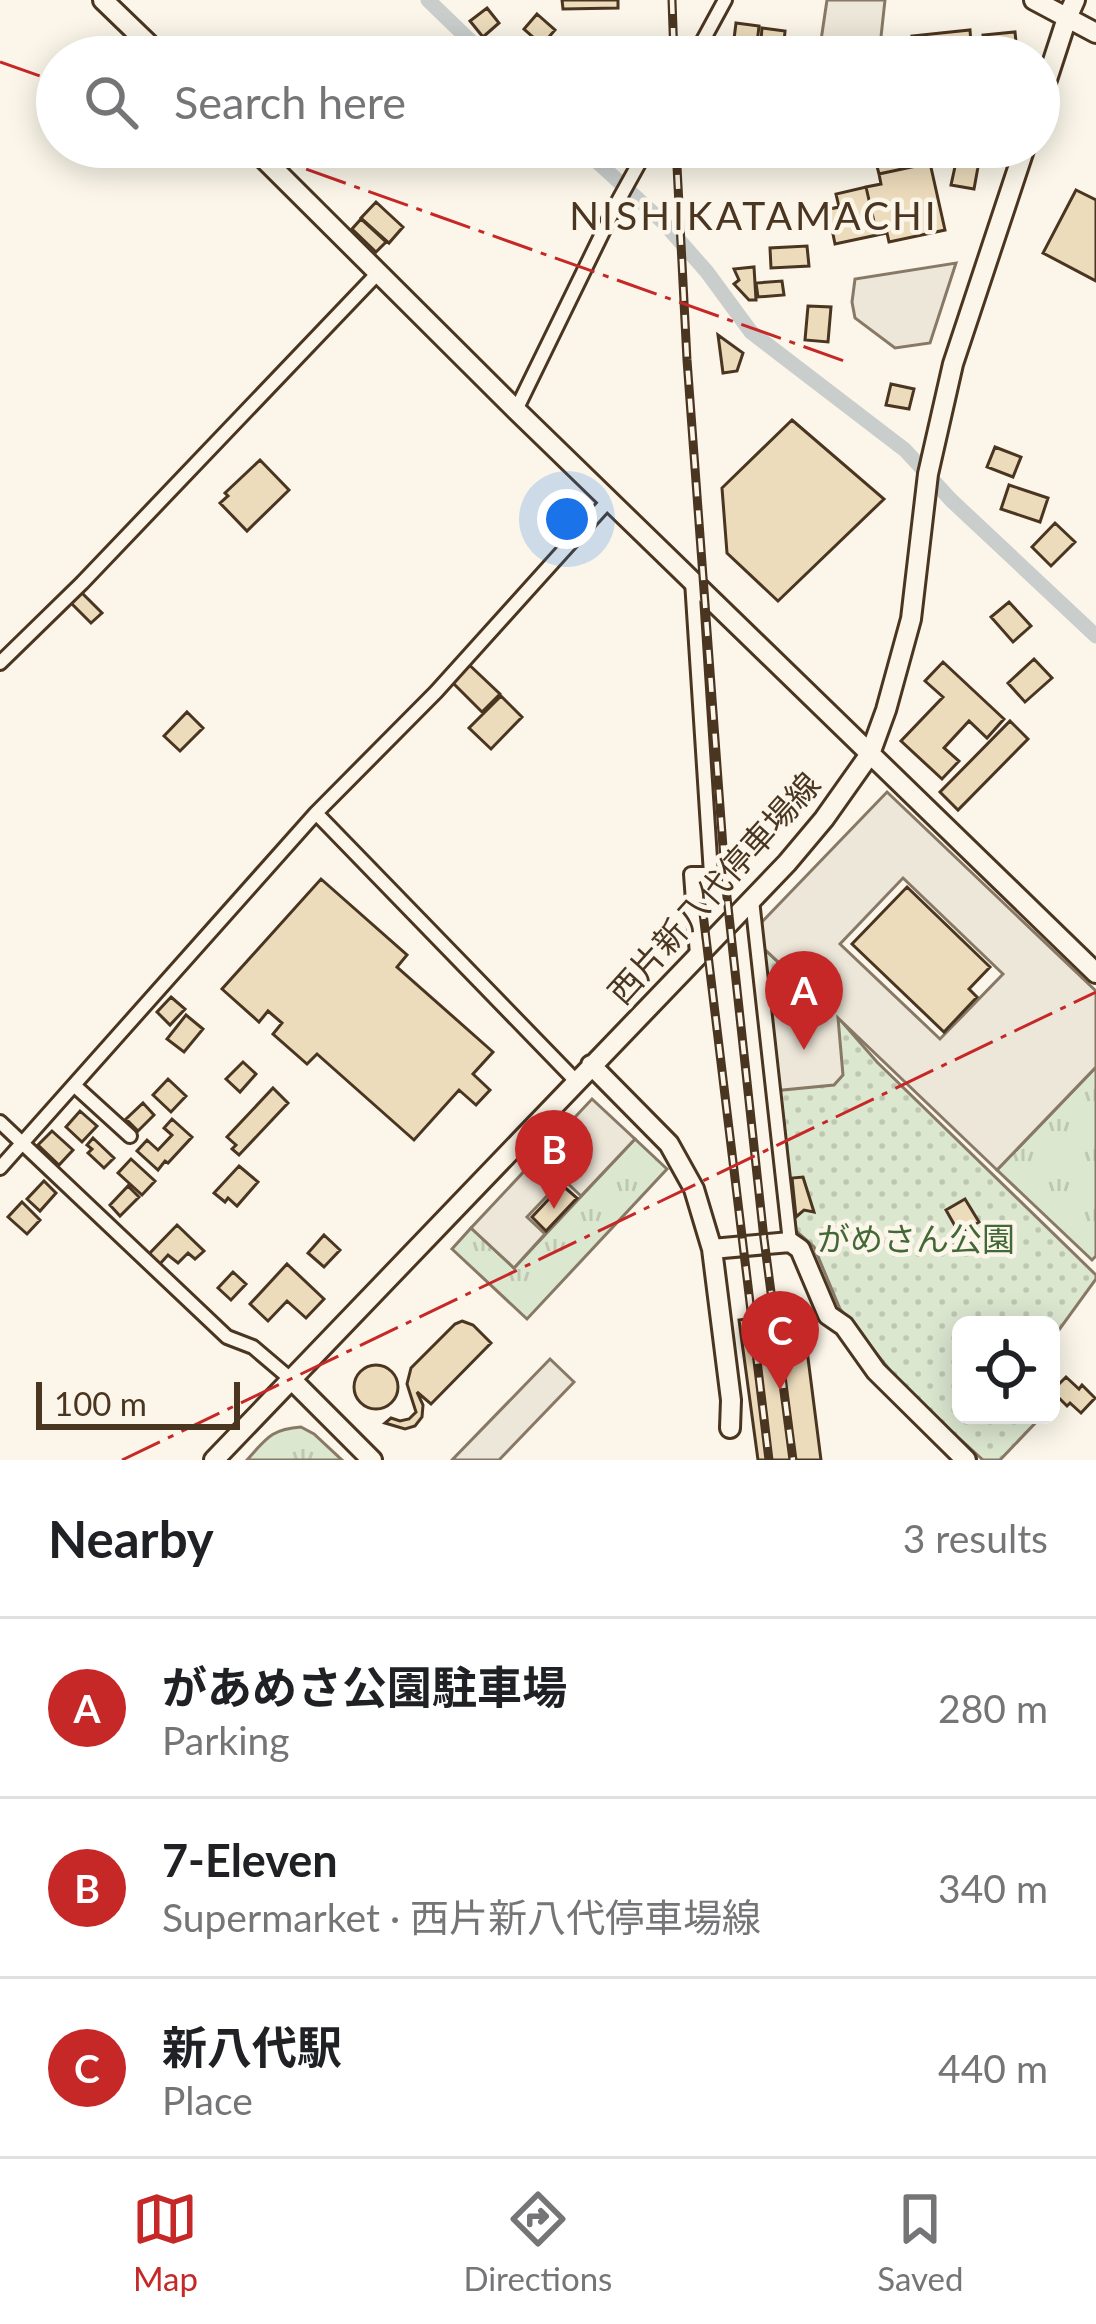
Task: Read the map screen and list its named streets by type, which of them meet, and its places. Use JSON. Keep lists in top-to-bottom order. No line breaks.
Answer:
{"streets":{"street":["西片新八代停車場線"]},"districts":["NISHIKATAMACHI"],"parks":["がめさん公園"],"scale_bar":"100 m","page":{"search":"Search here","pins":["A","B","C"],"scale":"100 m","heading":["Nearby","3 results"],"list":[{"mark":"A","name":"があめさ公園駐車場","note":"Parking","value":"280 m"},{"mark":"B","name":"7-Eleven","note":"Supermarket · 西片新八代停車場線","value":"340 m"},{"mark":"C","name":"新八代駅","note":"Place","value":"440 m"}],"nav":["Map","Directions","Saved"]}}
